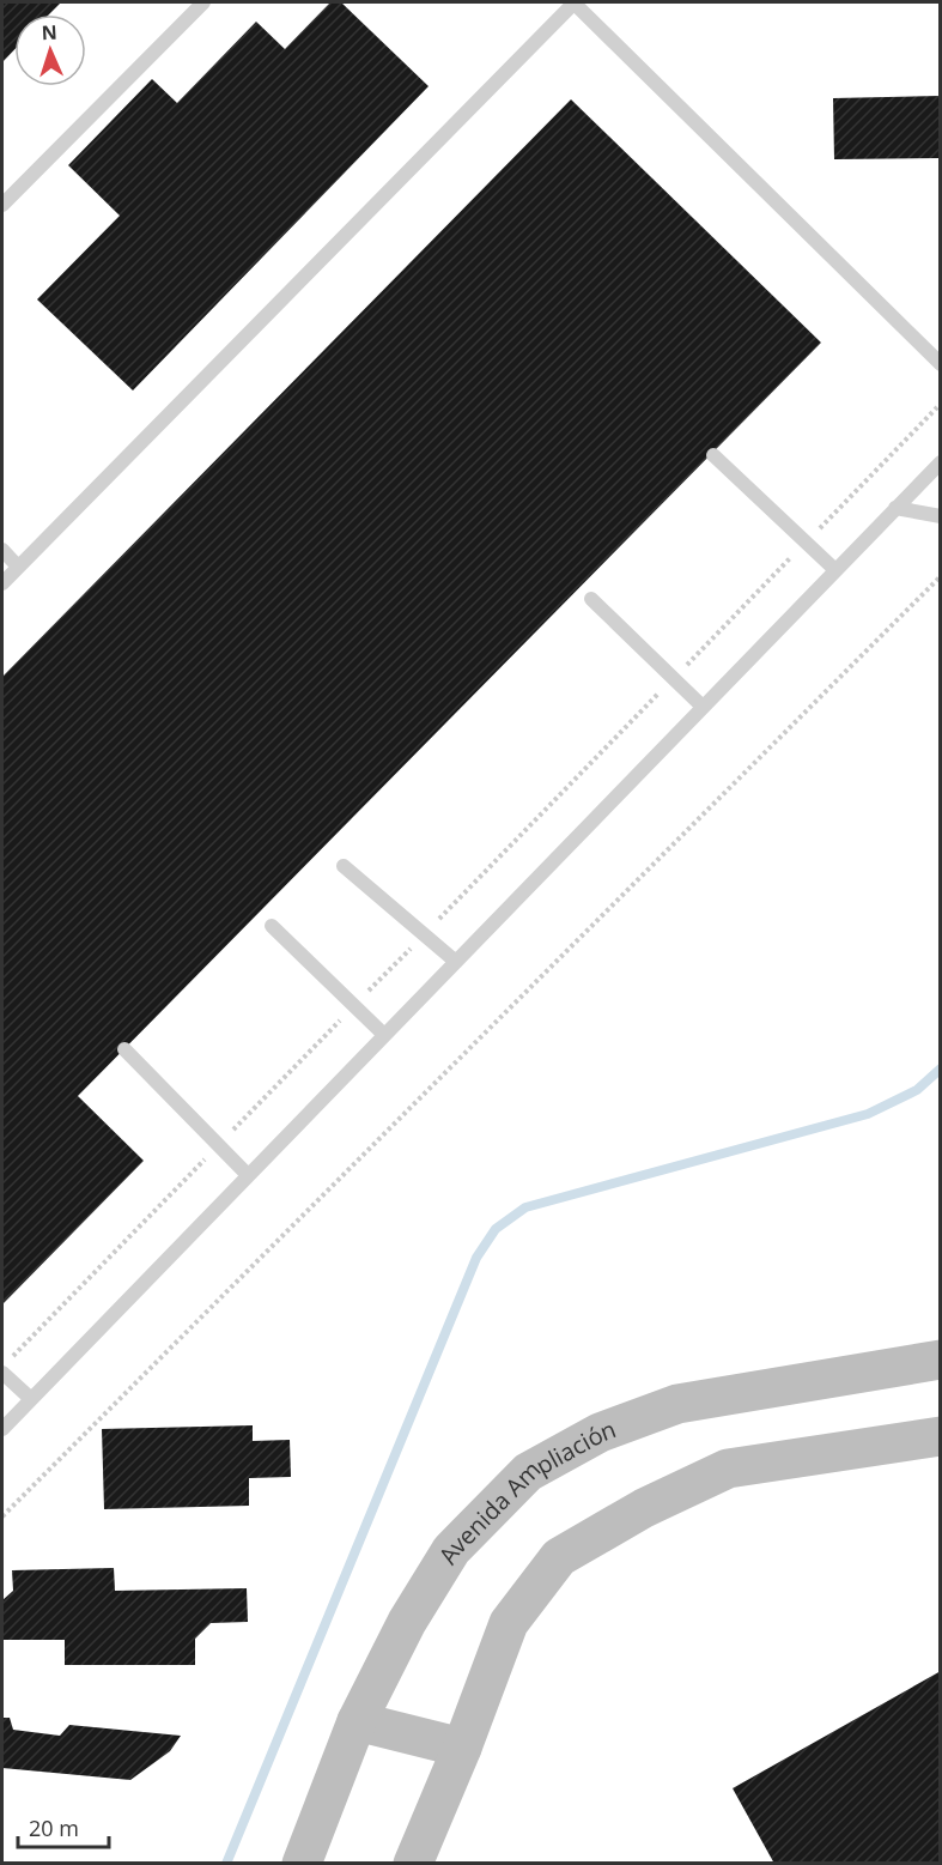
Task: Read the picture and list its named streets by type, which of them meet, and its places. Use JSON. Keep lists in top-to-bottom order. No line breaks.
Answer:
{"streets":{"street":["Avenida Ampliación"]},"scale_bar":"20 m","north":"top"}
